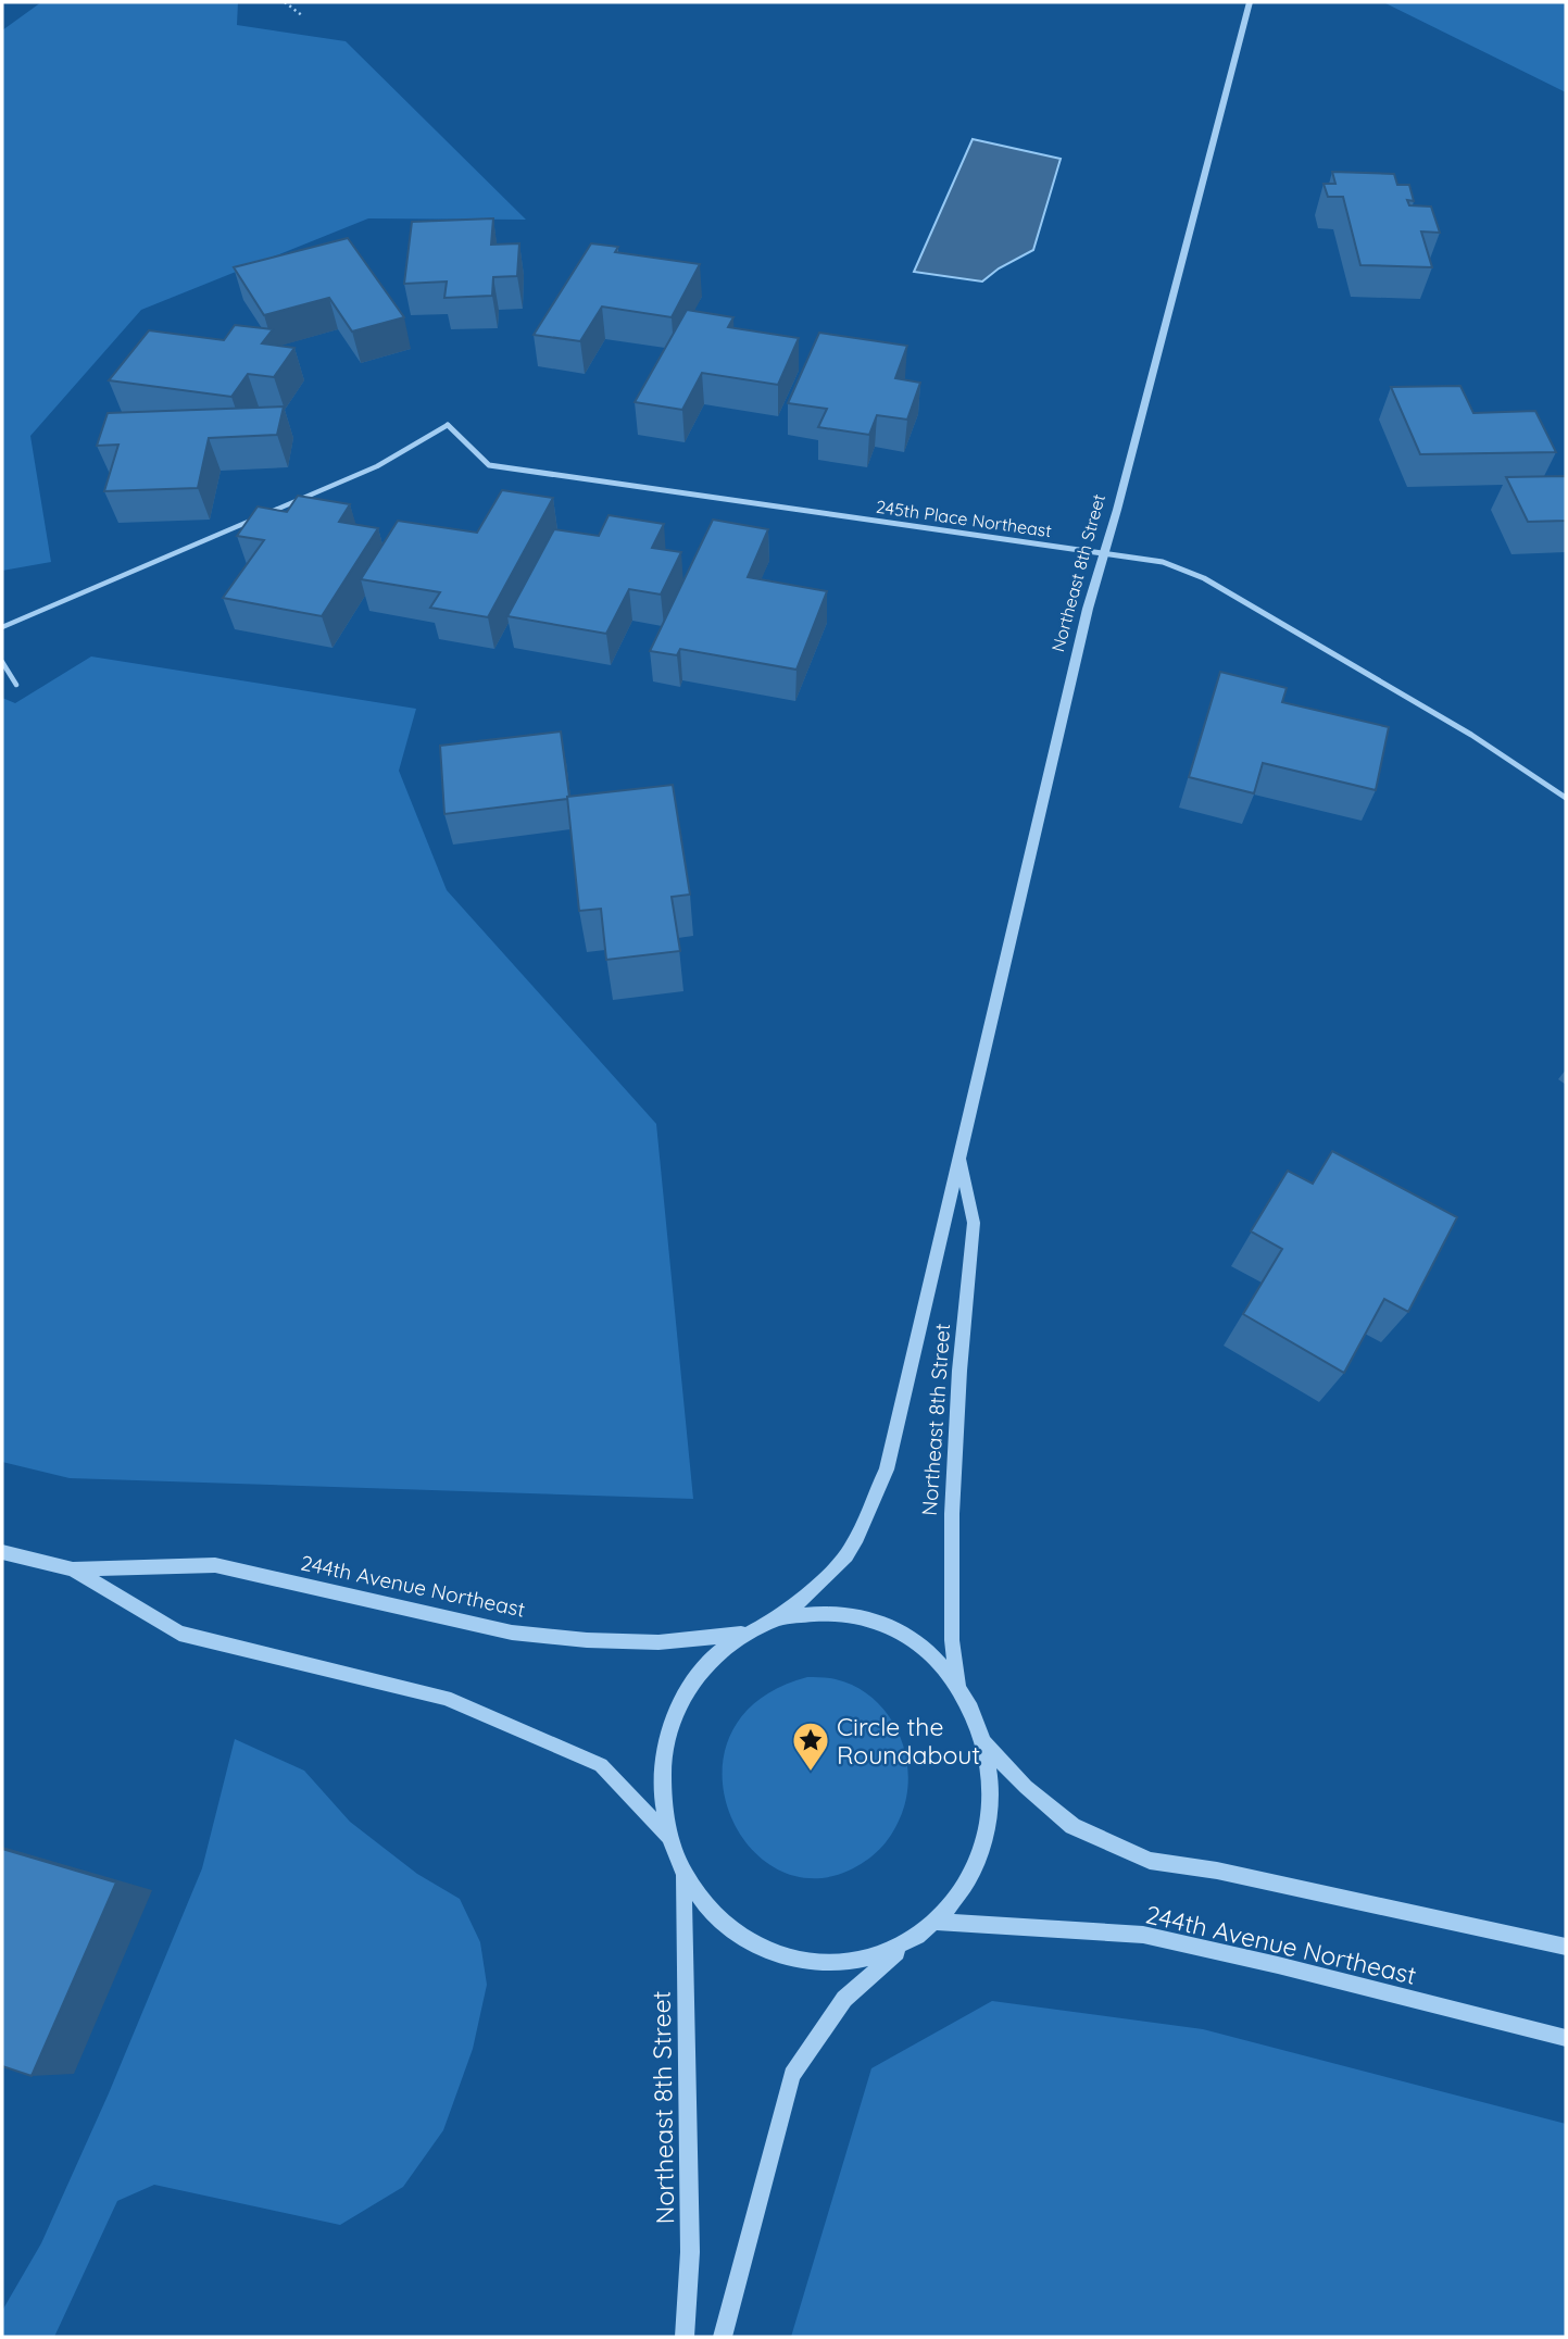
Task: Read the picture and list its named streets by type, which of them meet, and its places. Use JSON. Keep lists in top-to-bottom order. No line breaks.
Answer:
{"streets":{"street":["245th Place Northeast","Northeast 8th Street","244th Avenue Northeast"]},"crossings":[["245th Place Northeast","Northeast 8th Street"]],"places":{"place":["Circle the Roundabout"]}}
